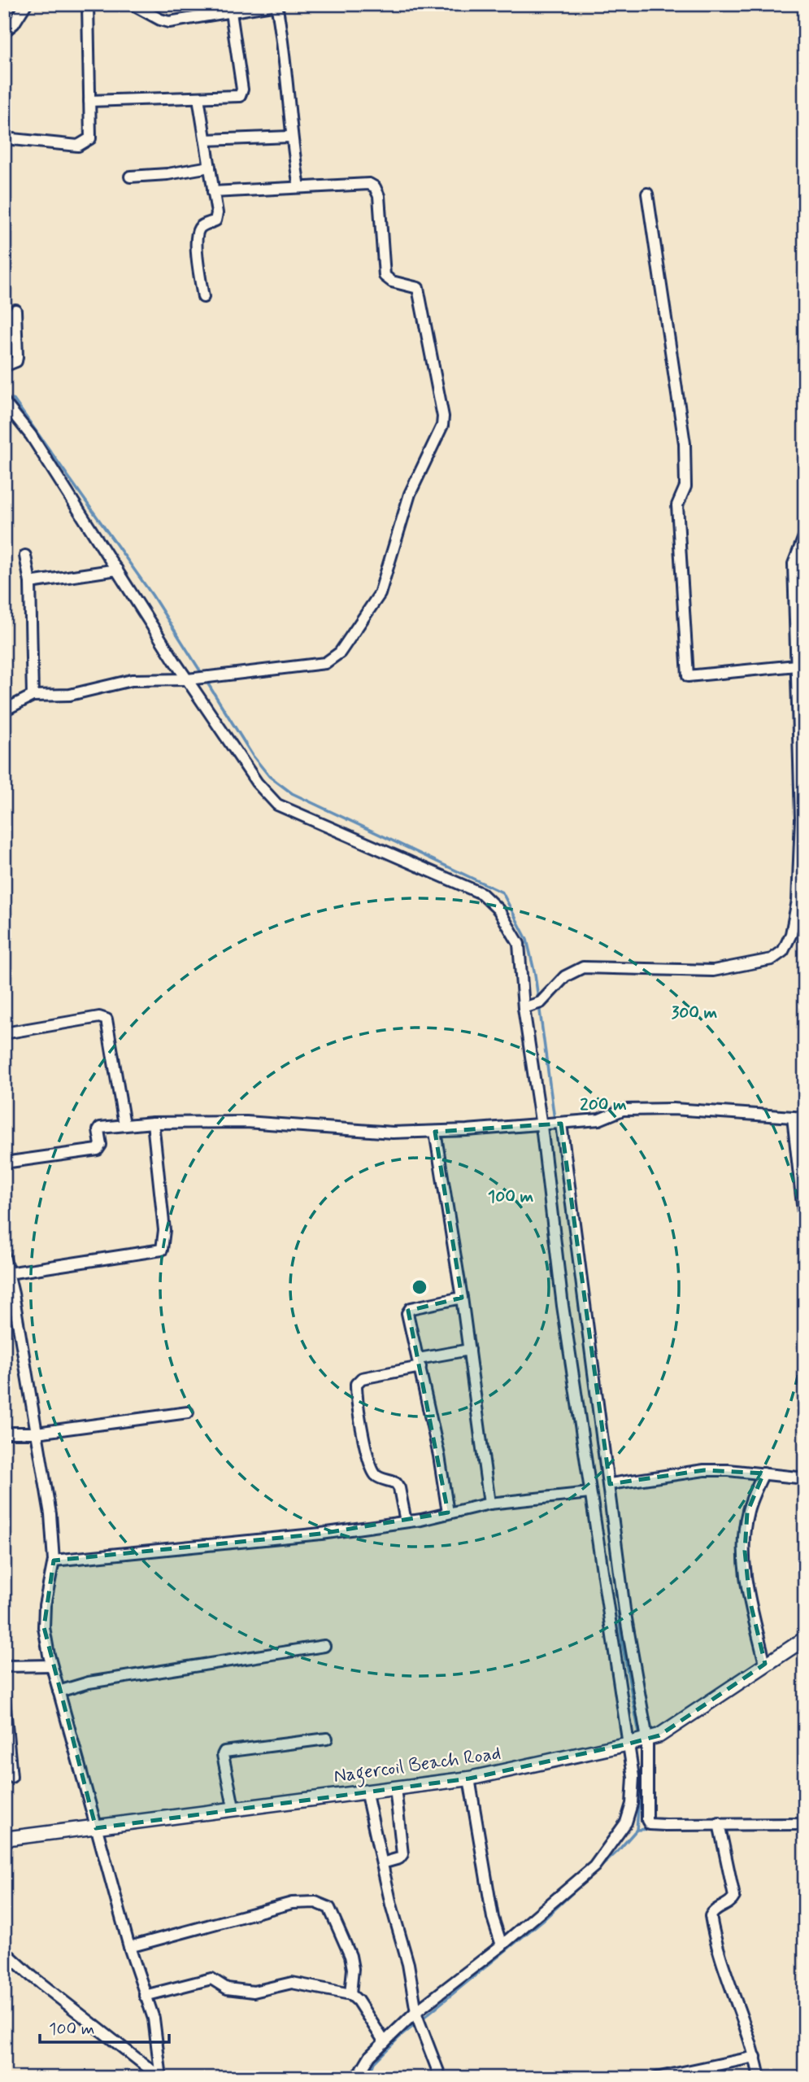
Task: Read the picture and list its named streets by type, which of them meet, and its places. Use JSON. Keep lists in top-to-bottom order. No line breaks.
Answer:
{"streets":{"main road":["Nagercoil Beach Road"]},"scale_bar":"100 m","rings":["300 m","200 m","100 m"]}
